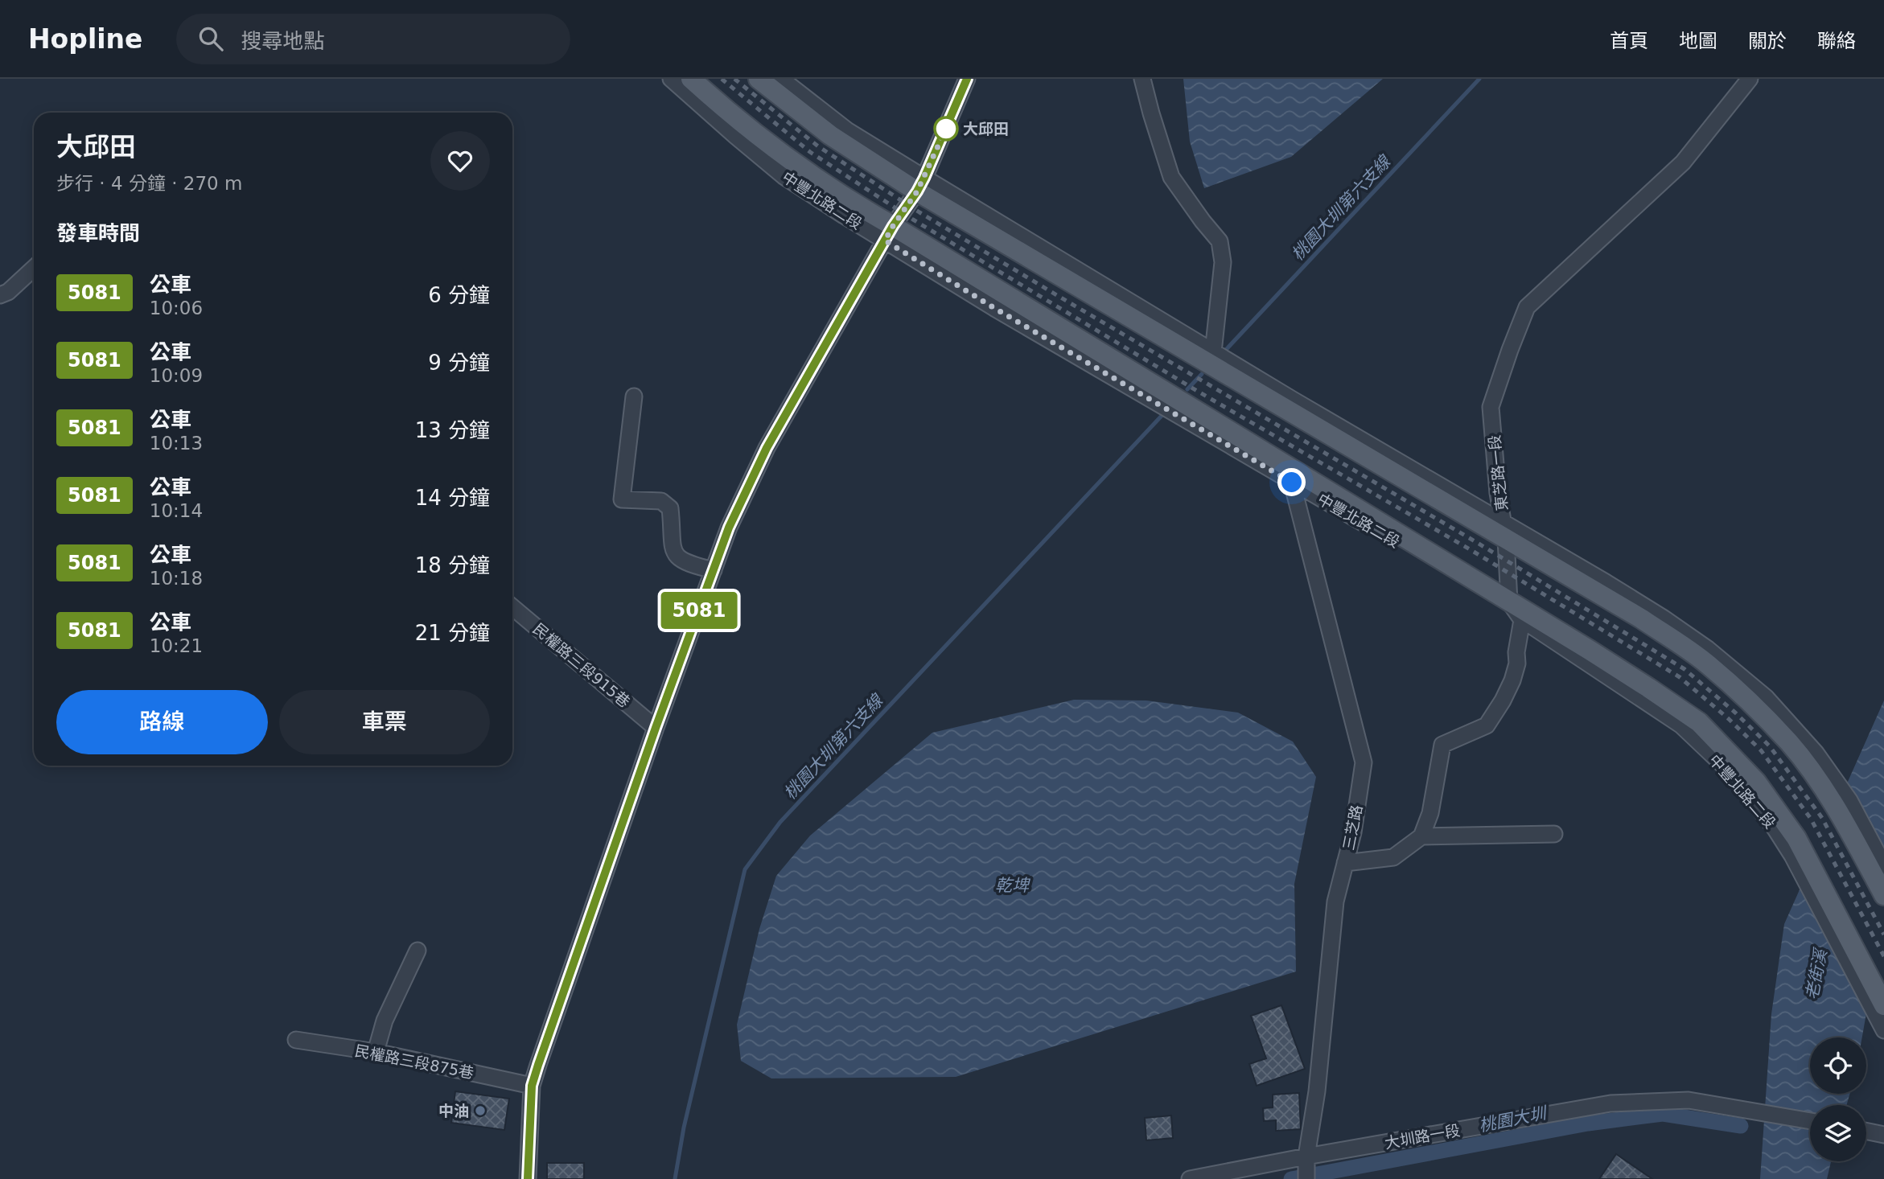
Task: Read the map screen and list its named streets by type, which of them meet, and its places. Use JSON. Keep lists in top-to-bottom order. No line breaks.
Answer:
{"streets":{"main road":["中豐北路二段"],"street":["東芝路一段","民權路三段915巷","三芝路","民權路三段875巷","大圳路一段"]},"crossings":[["中豐北路二段","東芝路一段"],["中豐北路二段","三芝路"],["三芝路","大圳路一段"]],"water":["桃園大圳第六支線","乾埤","老街溪","桃園大圳"],"places":["大邱田","中油"],"lines":["bus line 5081"],"page":{"header":"Hopline","search":"搜尋地點","nav":["首頁","地圖","關於","聯絡"],"on_map":"5081","heading":[["大邱田","步行 · 4 分鐘 · 270 m"],"發車時間"],"list":[{"mark":"5081","name":"公車","note":"10:06","value":"6 分鐘"},{"mark":"5081","name":"公車","note":"10:09","value":"9 分鐘"},{"mark":"5081","name":"公車","note":"10:13","value":"13 分鐘"},{"mark":"5081","name":"公車","note":"10:14","value":"14 分鐘"},{"mark":"5081","name":"公車","note":"10:18","value":"18 分鐘"},{"mark":"5081","name":"公車","note":"10:21","value":"21 分鐘"}],"buttons":["路線","車票"]}}
